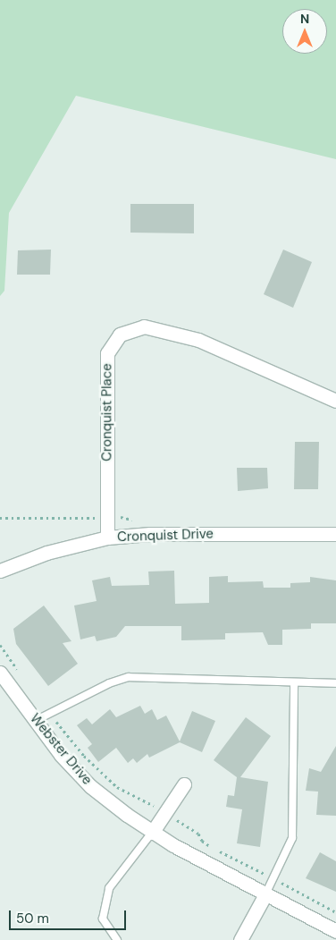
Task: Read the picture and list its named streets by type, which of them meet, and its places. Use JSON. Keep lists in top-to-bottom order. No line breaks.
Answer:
{"streets":{"street":["Cronquist Place","Cronquist Drive","Webster Drive"]},"crossings":[["Cronquist Place","Cronquist Drive"]],"scale_bar":"50 m","north":"top"}
